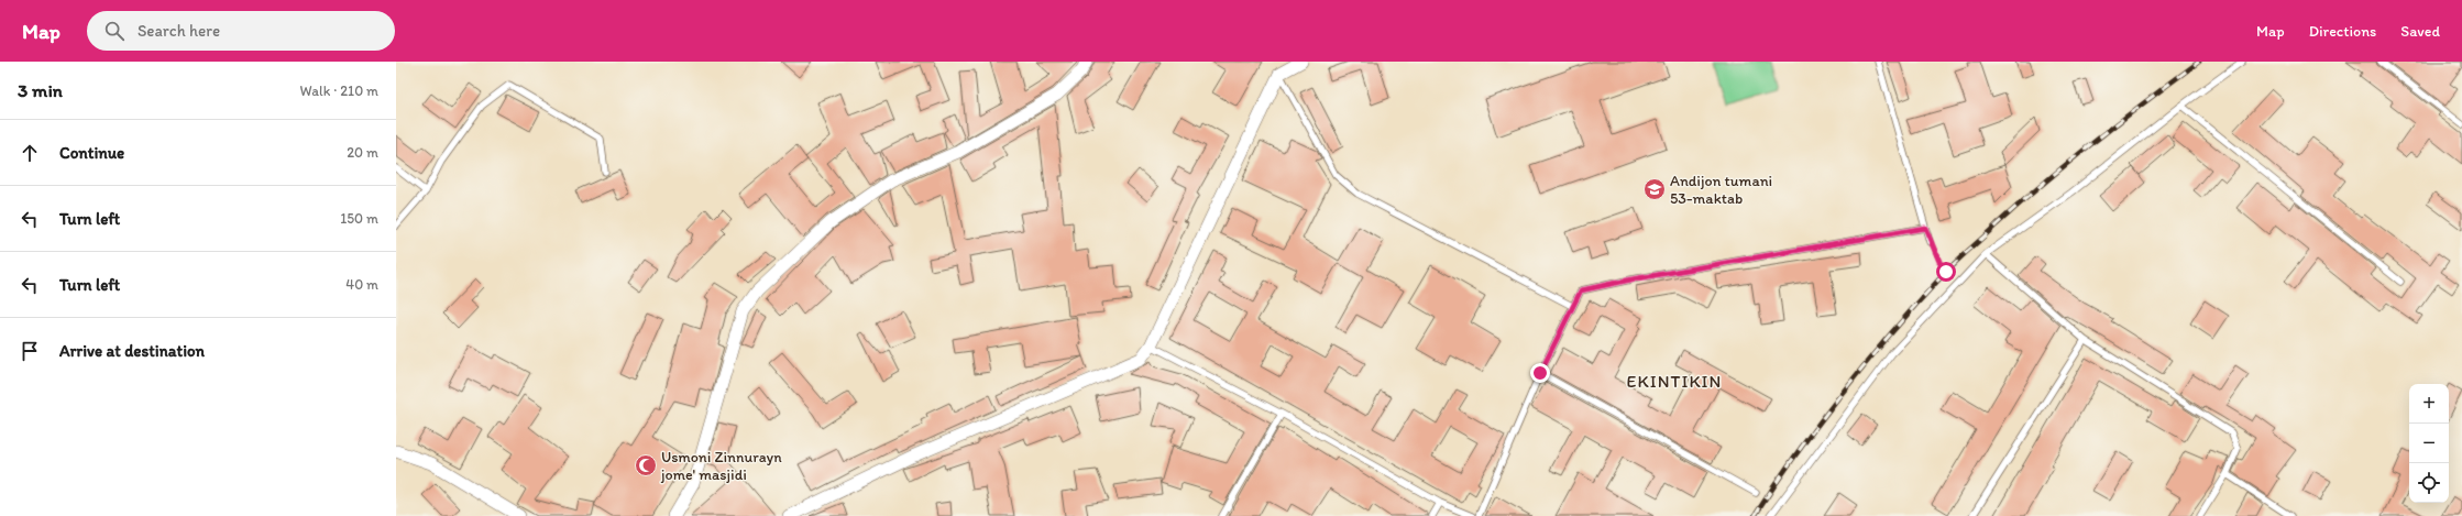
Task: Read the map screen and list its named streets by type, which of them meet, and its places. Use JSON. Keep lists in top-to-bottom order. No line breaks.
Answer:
{"districts":["EKINTIKIN"],"places":{"school or university":["Andijon tumani 53-maktab"],"mosque":["Usmoni Zinnurayn jome' masjidi"]},"page":{"header":"Map","search":"Search here","nav":["Map","Directions","Saved"],"heading":["3 min","Walk · 210 m"],"list":[["Continue","20 m"],["Turn left","150 m"],["Turn left","40 m"],"Arrive at destination"],"map_buttons":["+","−"]}}
